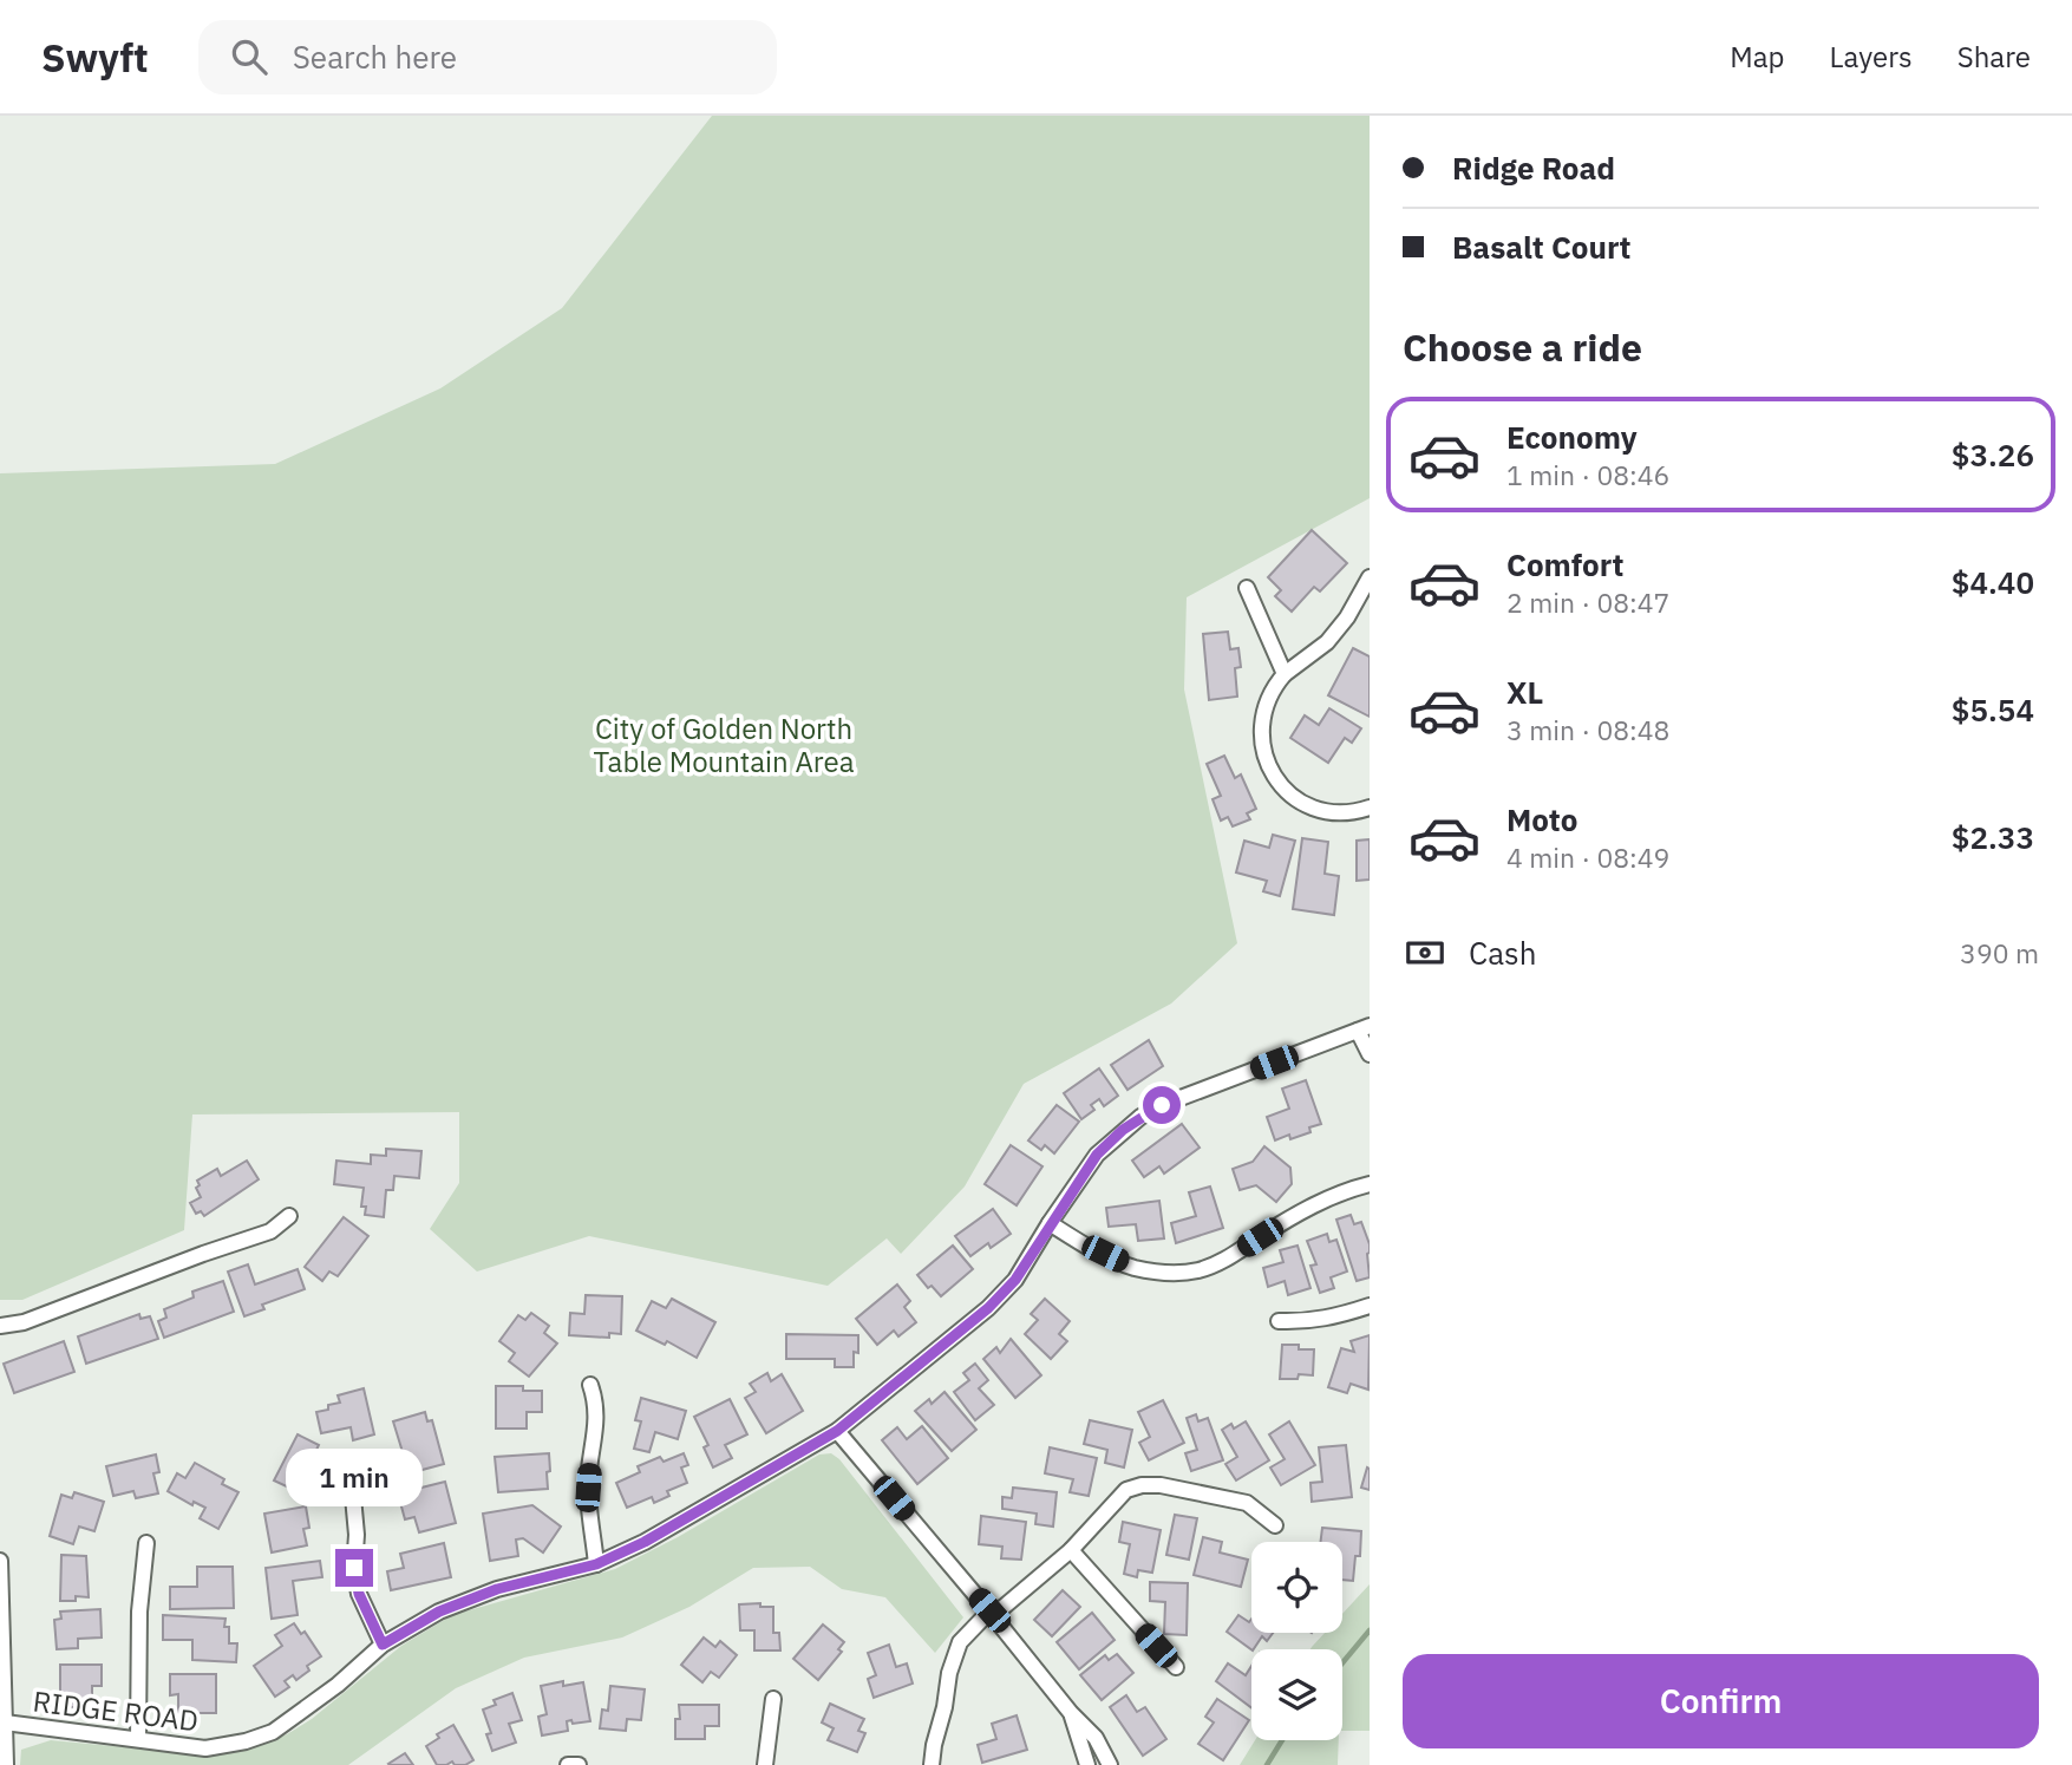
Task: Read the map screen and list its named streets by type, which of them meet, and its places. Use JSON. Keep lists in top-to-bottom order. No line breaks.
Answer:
{"streets":{"street":["RIDGE ROAD"]},"parks":["City of Golden North Table Mountain Area"],"page":{"header":"Swyft","search":"Search here","nav":["Map","Layers","Share"],"banner":["Ridge Road","Basalt Court"],"heading":"Choose a ride","list":[{"name":"Economy","note":"1 min · 08:46","value":"$3.26"},{"name":"Comfort","note":"2 min · 08:47","value":"$4.40"},{"name":"XL","note":"3 min · 08:48","value":"$5.54"},{"name":"Moto","note":"4 min · 08:49","value":"$2.33"}],"pay":["Cash","390 m"],"bubble":"1 min","buttons":"Confirm"}}
